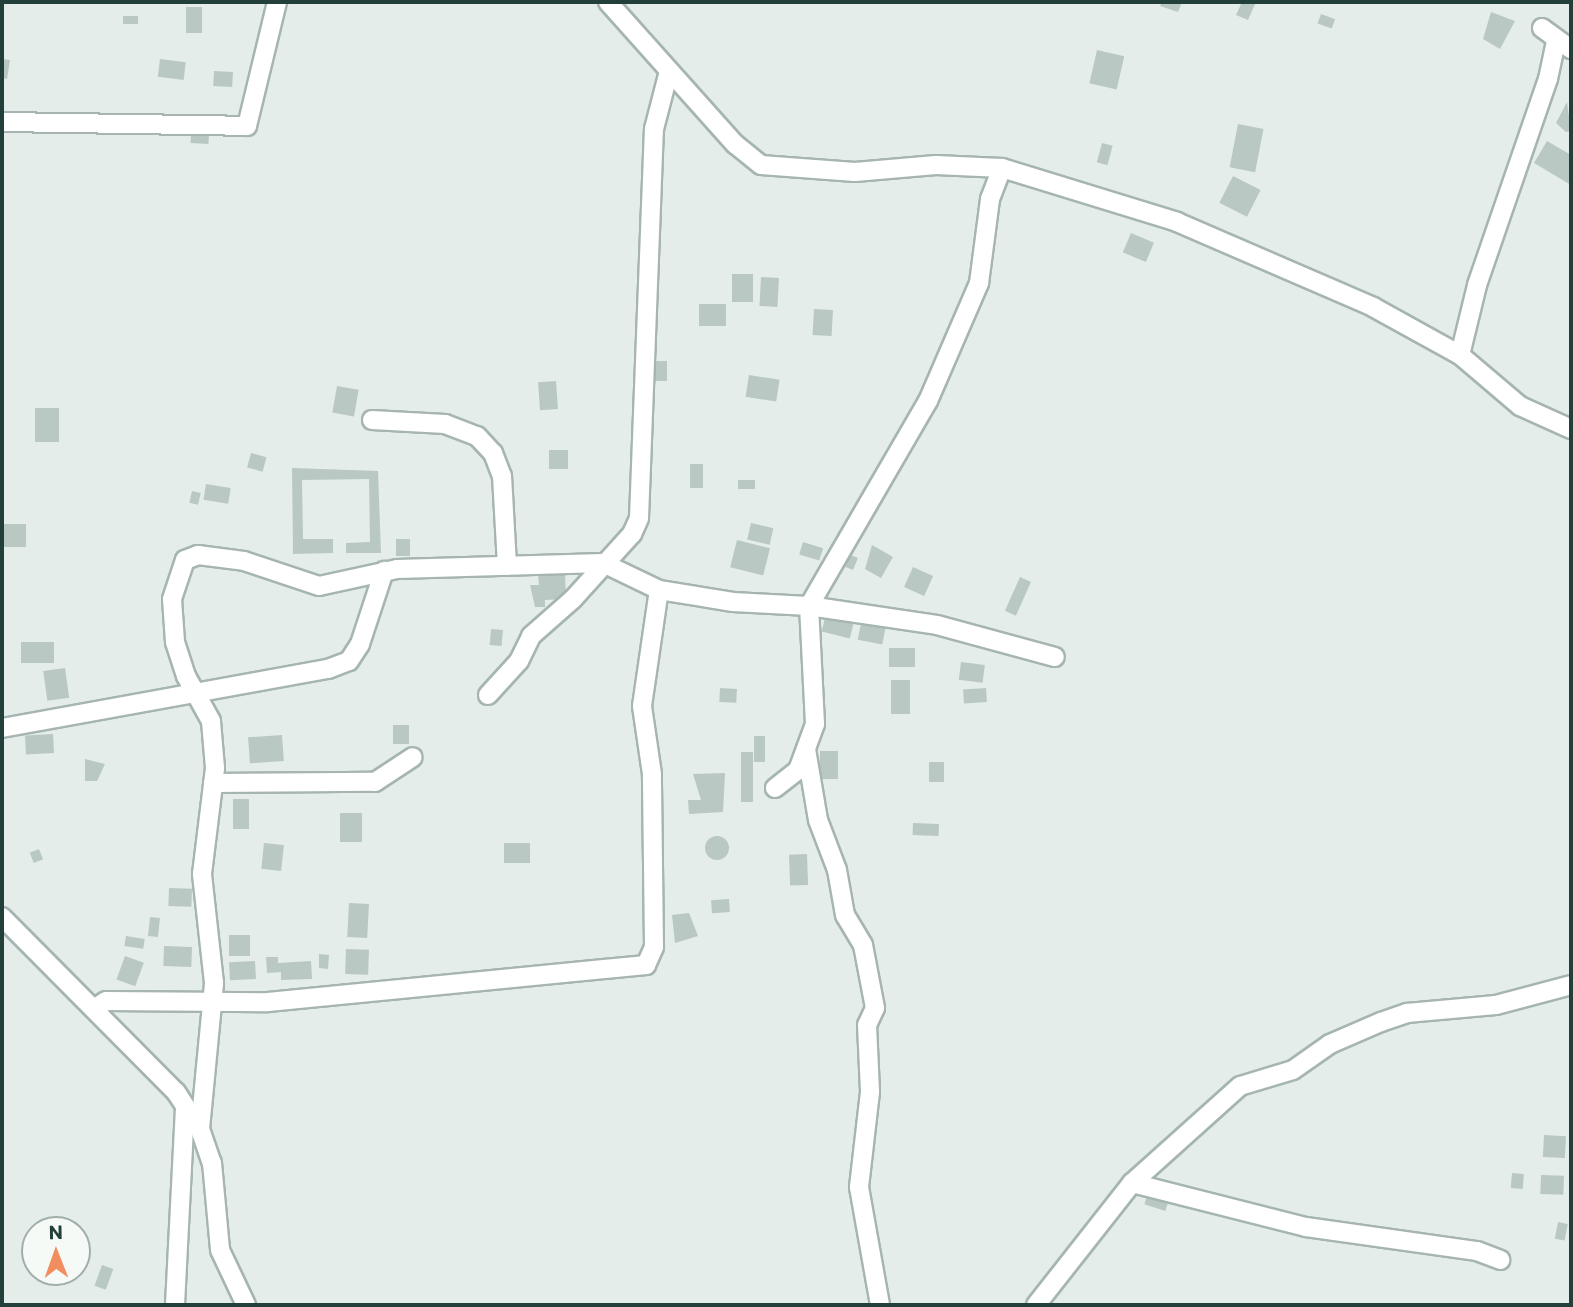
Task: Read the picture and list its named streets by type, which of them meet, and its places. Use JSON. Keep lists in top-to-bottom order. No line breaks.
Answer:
{"north":"top"}
